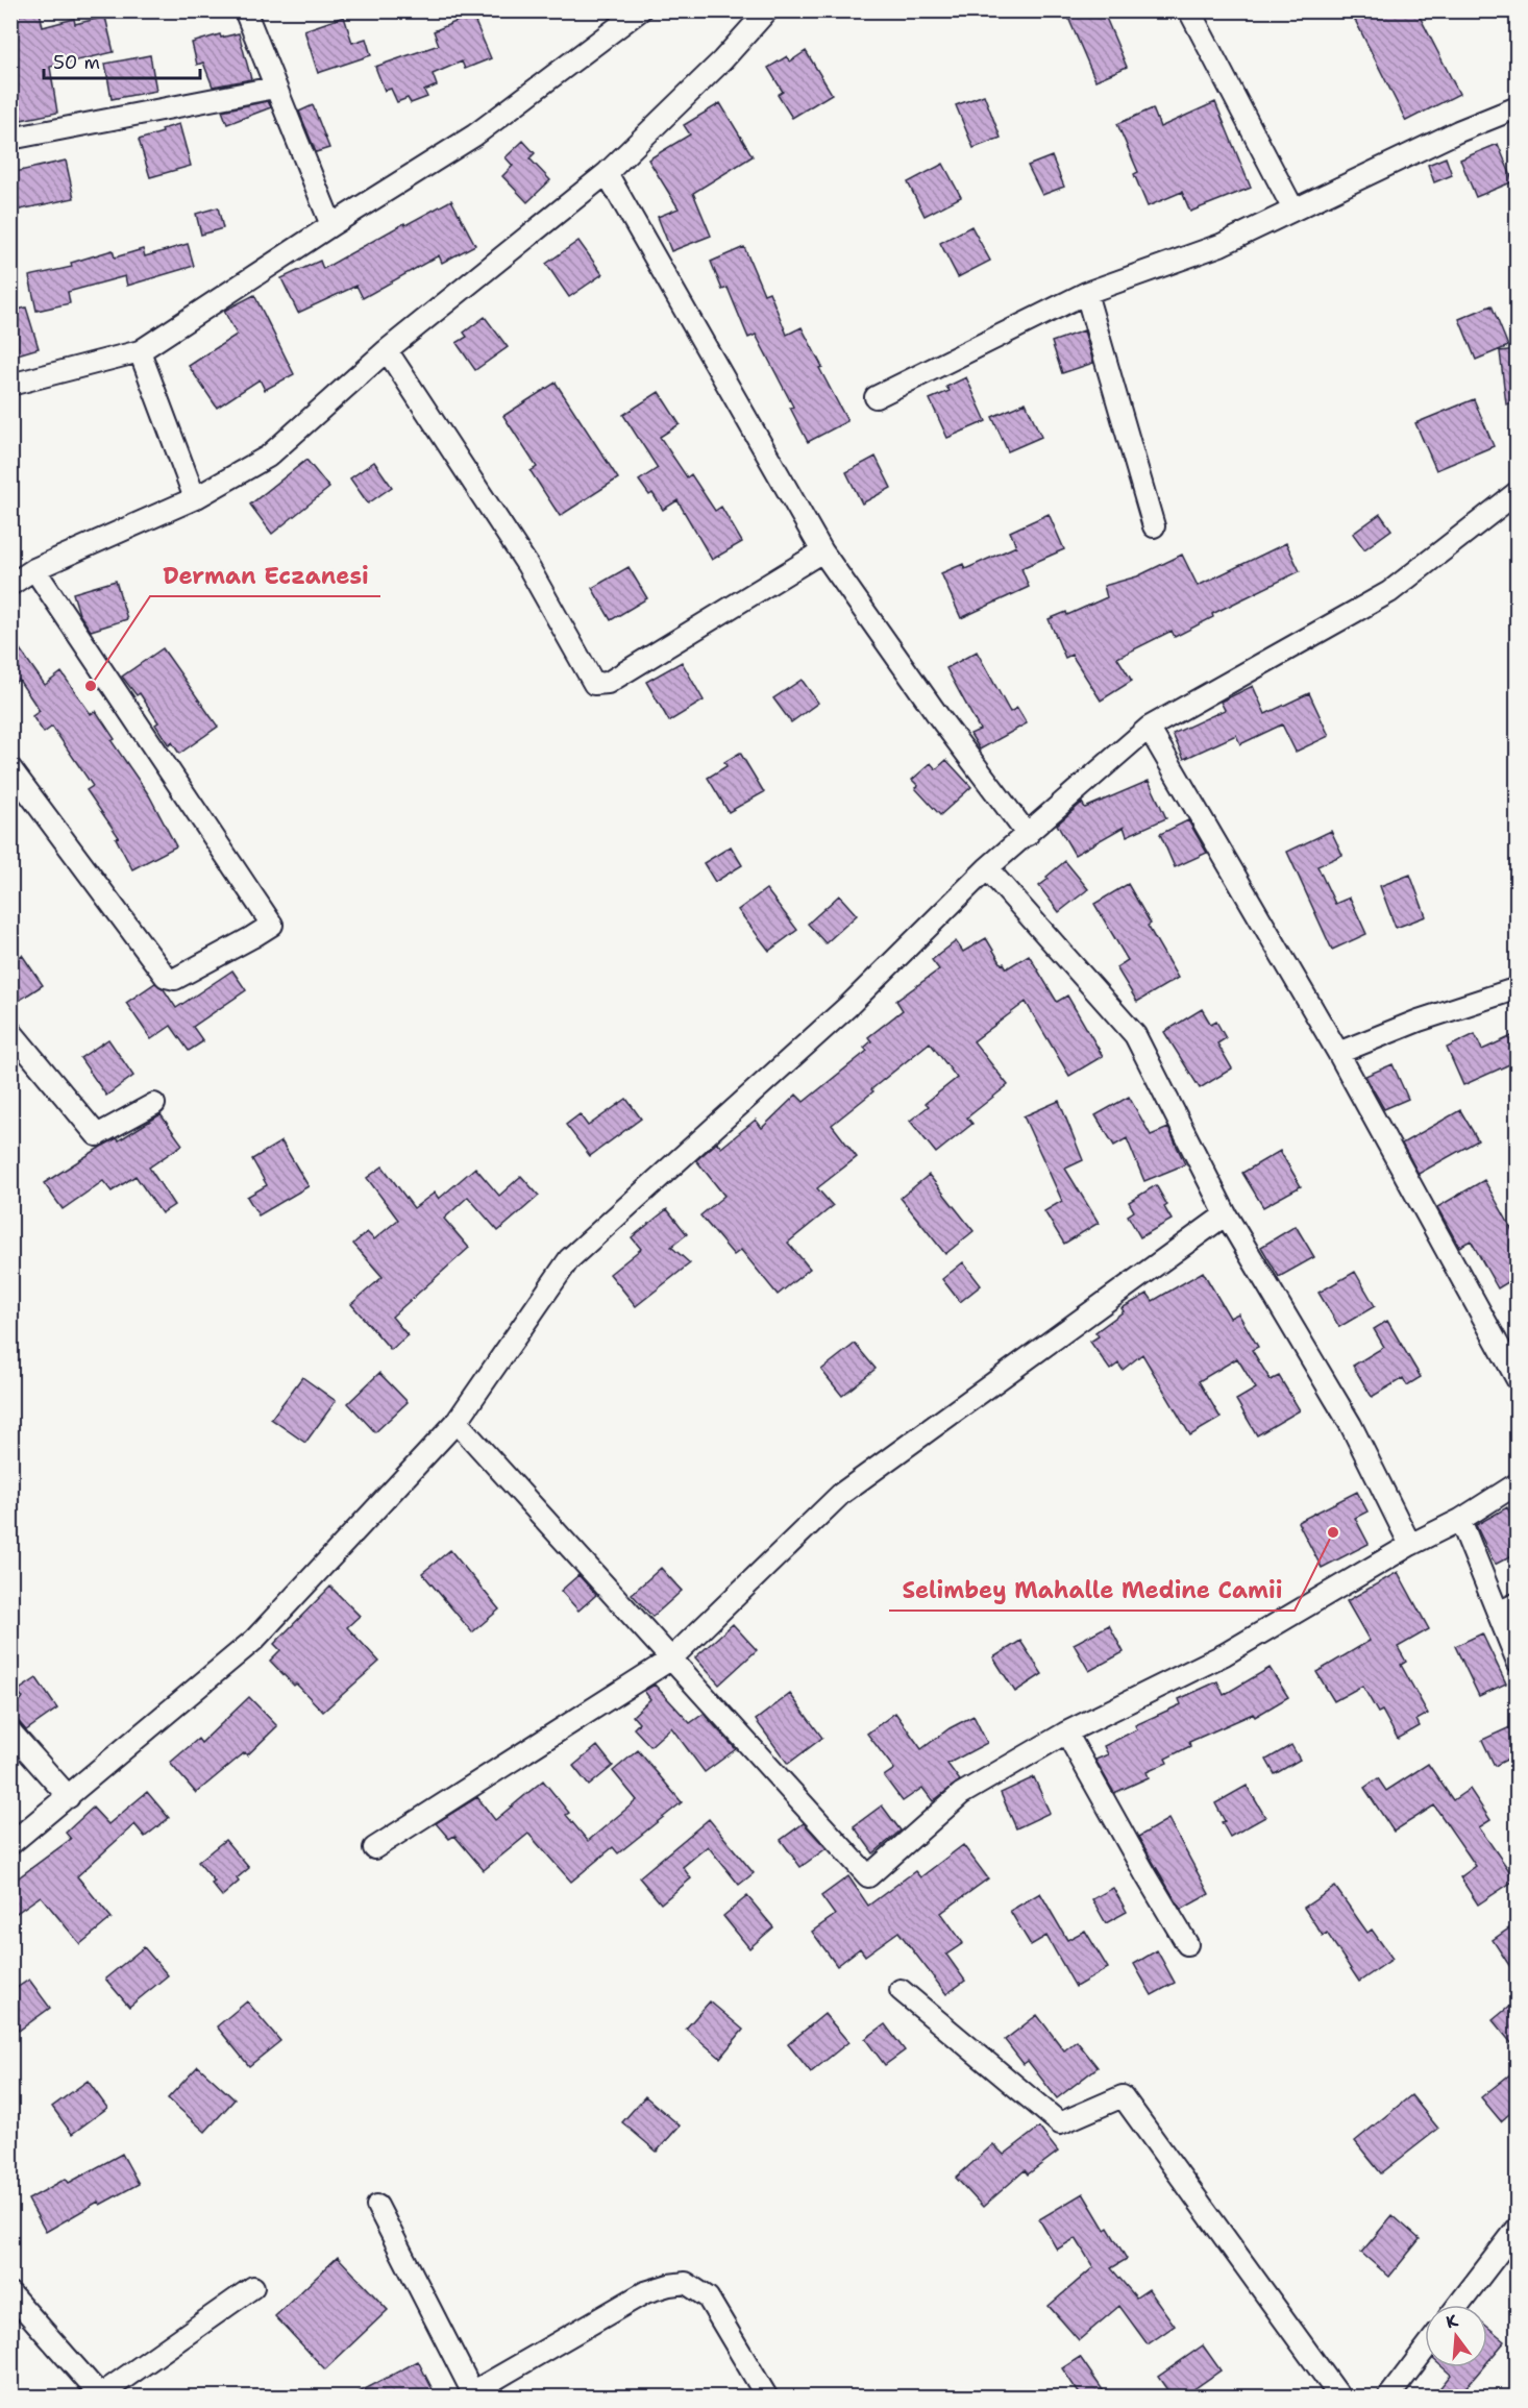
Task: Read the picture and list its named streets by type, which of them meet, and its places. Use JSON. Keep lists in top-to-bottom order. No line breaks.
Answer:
{"places":["Derman Eczanesi","Selimbey Mahalle Medine Camii"],"scale_bar":"50 m","north":"top"}
